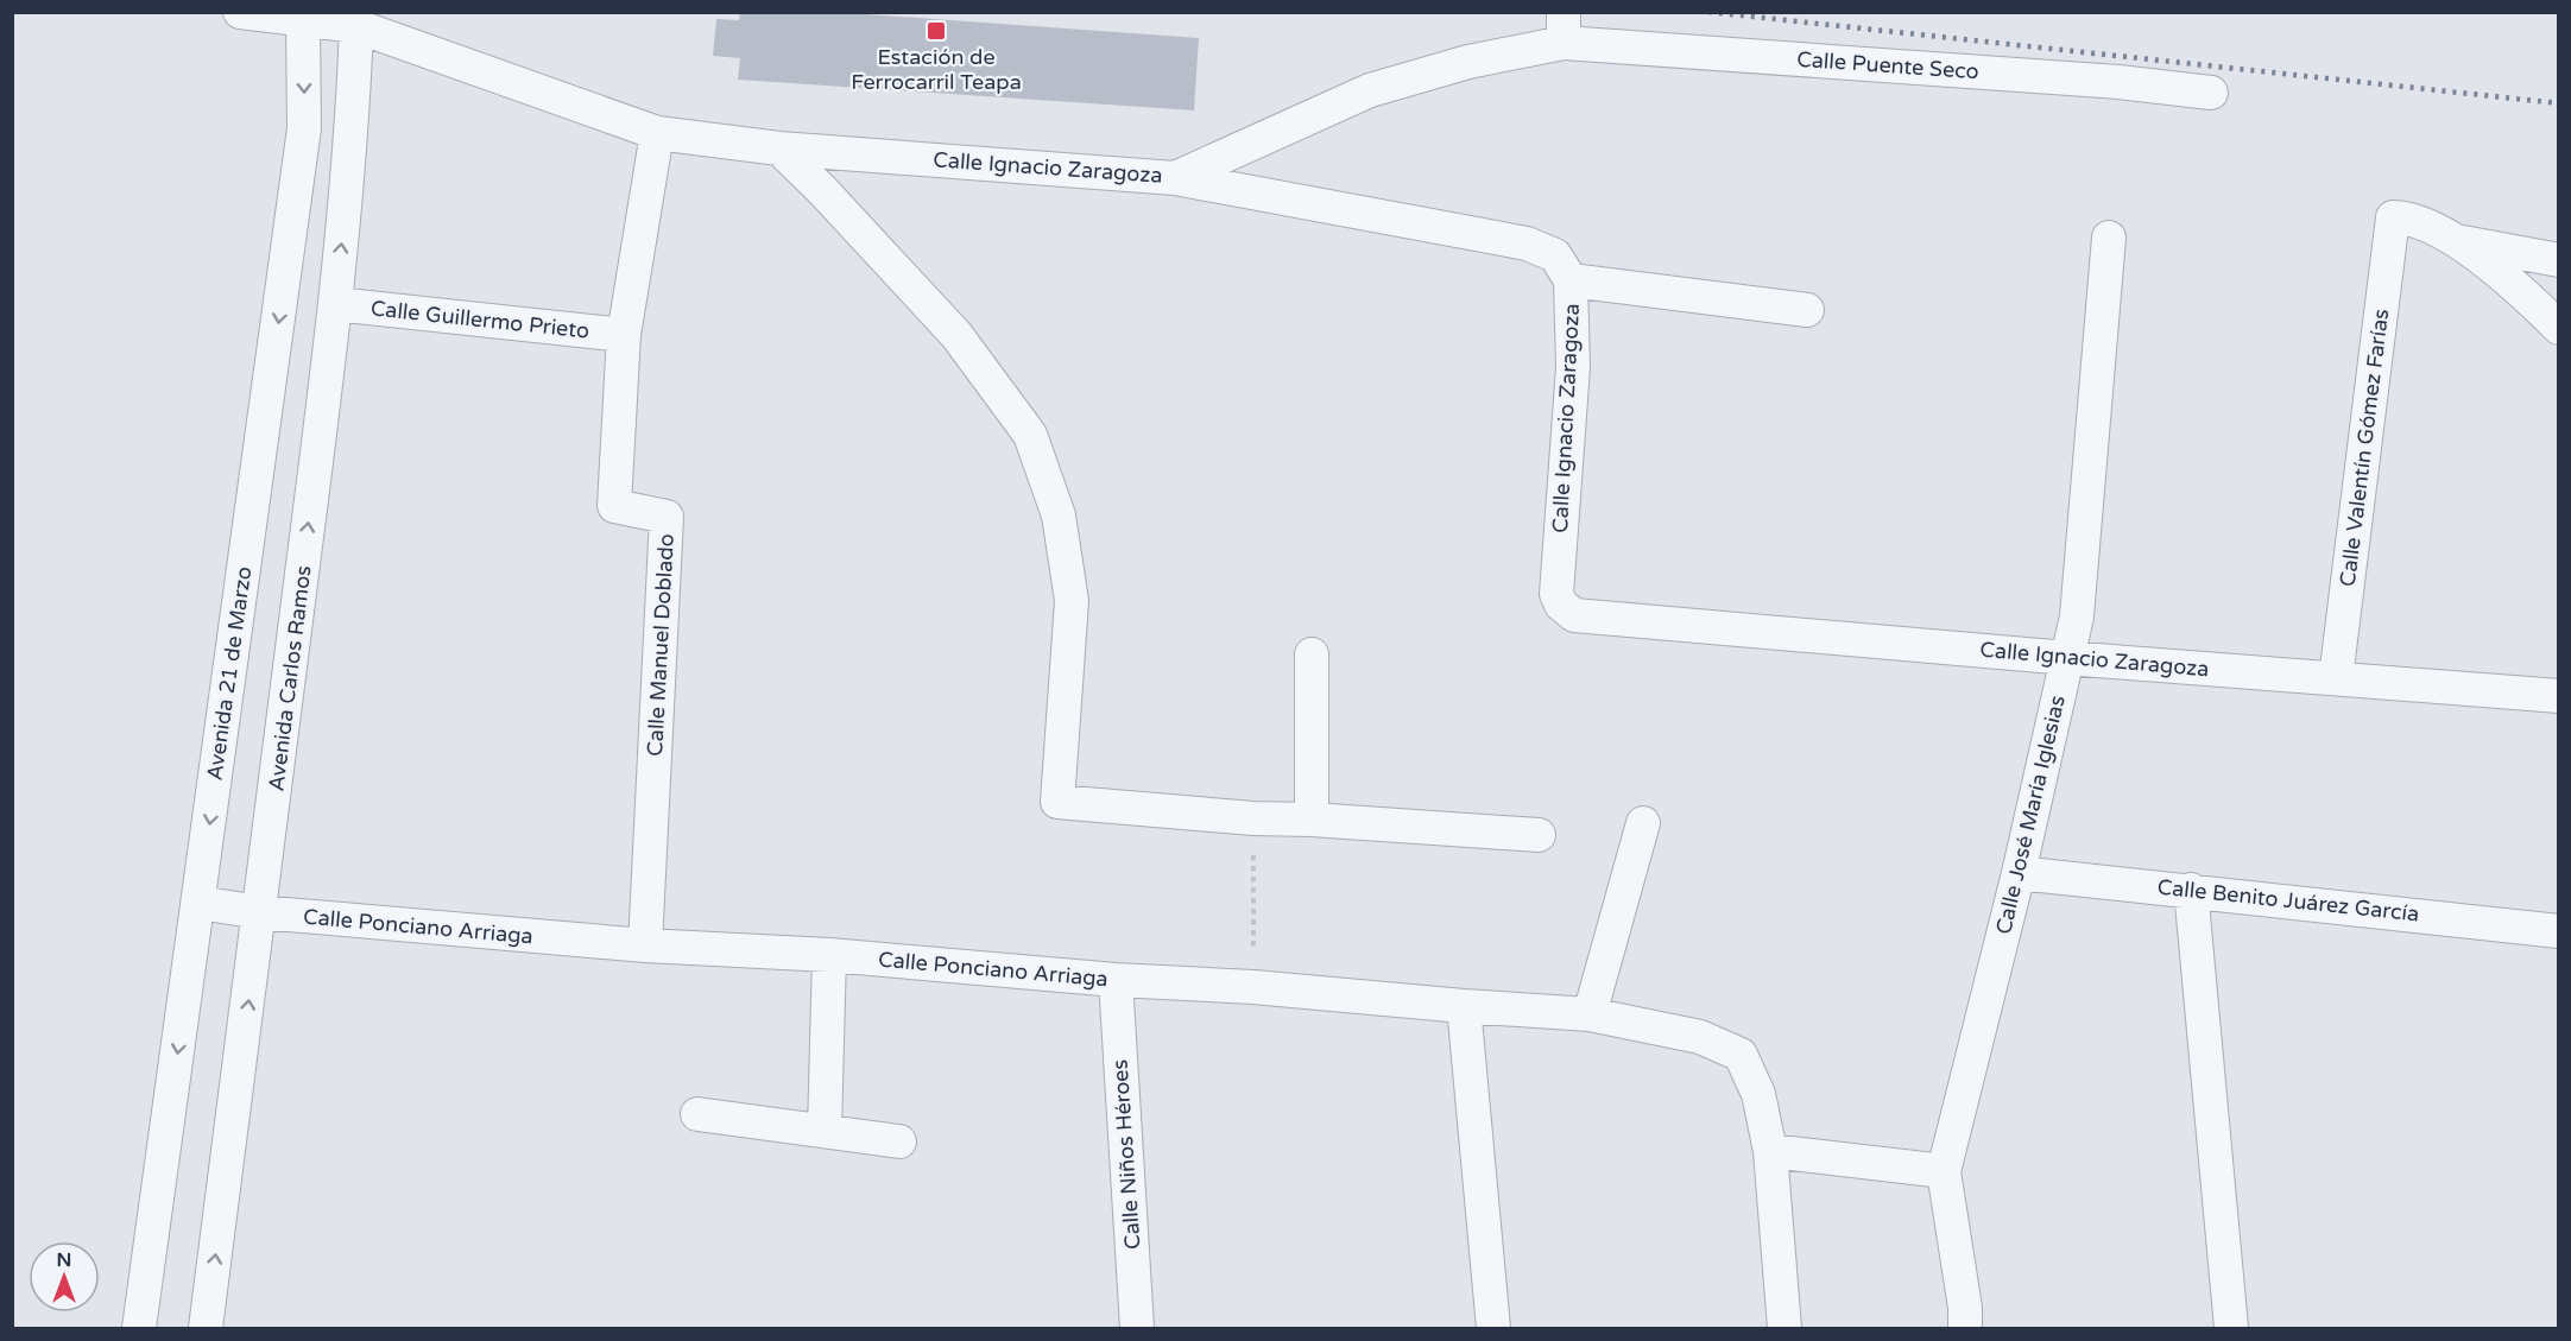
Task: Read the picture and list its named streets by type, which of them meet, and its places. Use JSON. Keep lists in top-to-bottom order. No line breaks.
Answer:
{"streets":{"street":["Calle Puente Seco","Calle Ignacio Zaragoza","Calle Guillermo Prieto","Calle Valentín Gómez Farías","Calle Manuel Doblado","Avenida 21 de Marzo","Avenida Carlos Ramos","Calle José María Iglesias","Calle Benito Juárez García","Calle Ponciano Arriaga","Calle Niños Héroes"]},"crossings":[["Calle Puente Seco","Calle Ignacio Zaragoza"],["Calle Ignacio Zaragoza","Calle Valentín Gómez Farías"],["Calle Ignacio Zaragoza","Calle Manuel Doblado"],["Calle Ignacio Zaragoza","Avenida 21 de Marzo"],["Calle Ignacio Zaragoza","Avenida Carlos Ramos"],["Calle Ignacio Zaragoza","Calle José María Iglesias"],["Calle Guillermo Prieto","Calle Manuel Doblado"],["Calle Guillermo Prieto","Avenida Carlos Ramos"],["Calle Manuel Doblado","Calle Ponciano Arriaga"],["Avenida 21 de Marzo","Calle Ponciano Arriaga"],["Avenida Carlos Ramos","Calle Ponciano Arriaga"],["Calle José María Iglesias","Calle Benito Juárez García"],["Calle Ponciano Arriaga","Calle Niños Héroes"]],"one_way":["Avenida 21 de Marzo","Avenida Carlos Ramos"],"places":{"transit":["Estación de Ferrocarril Teapa"]},"north":"top"}
